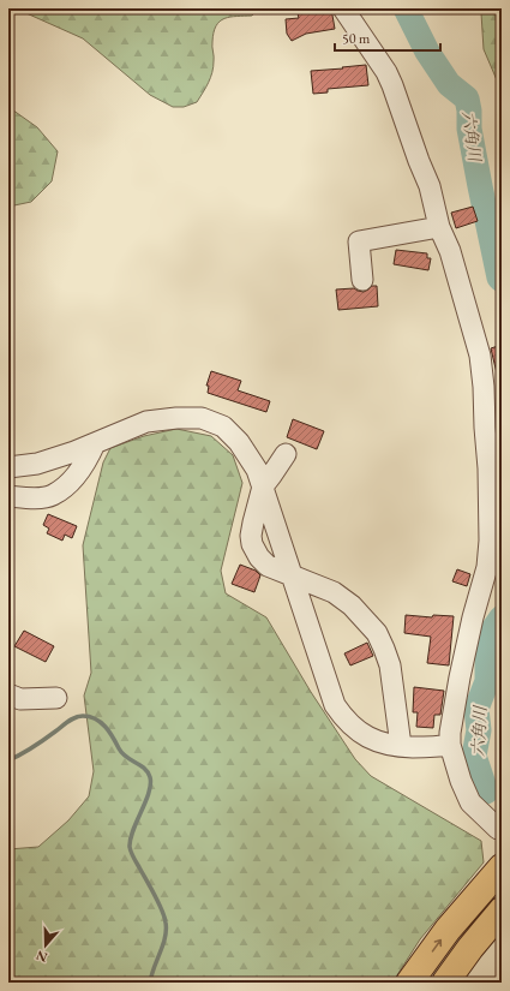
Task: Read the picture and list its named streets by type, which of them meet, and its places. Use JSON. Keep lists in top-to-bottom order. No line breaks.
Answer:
{"water":["六角川"],"scale_bar":"50 m","north":"bottom"}
